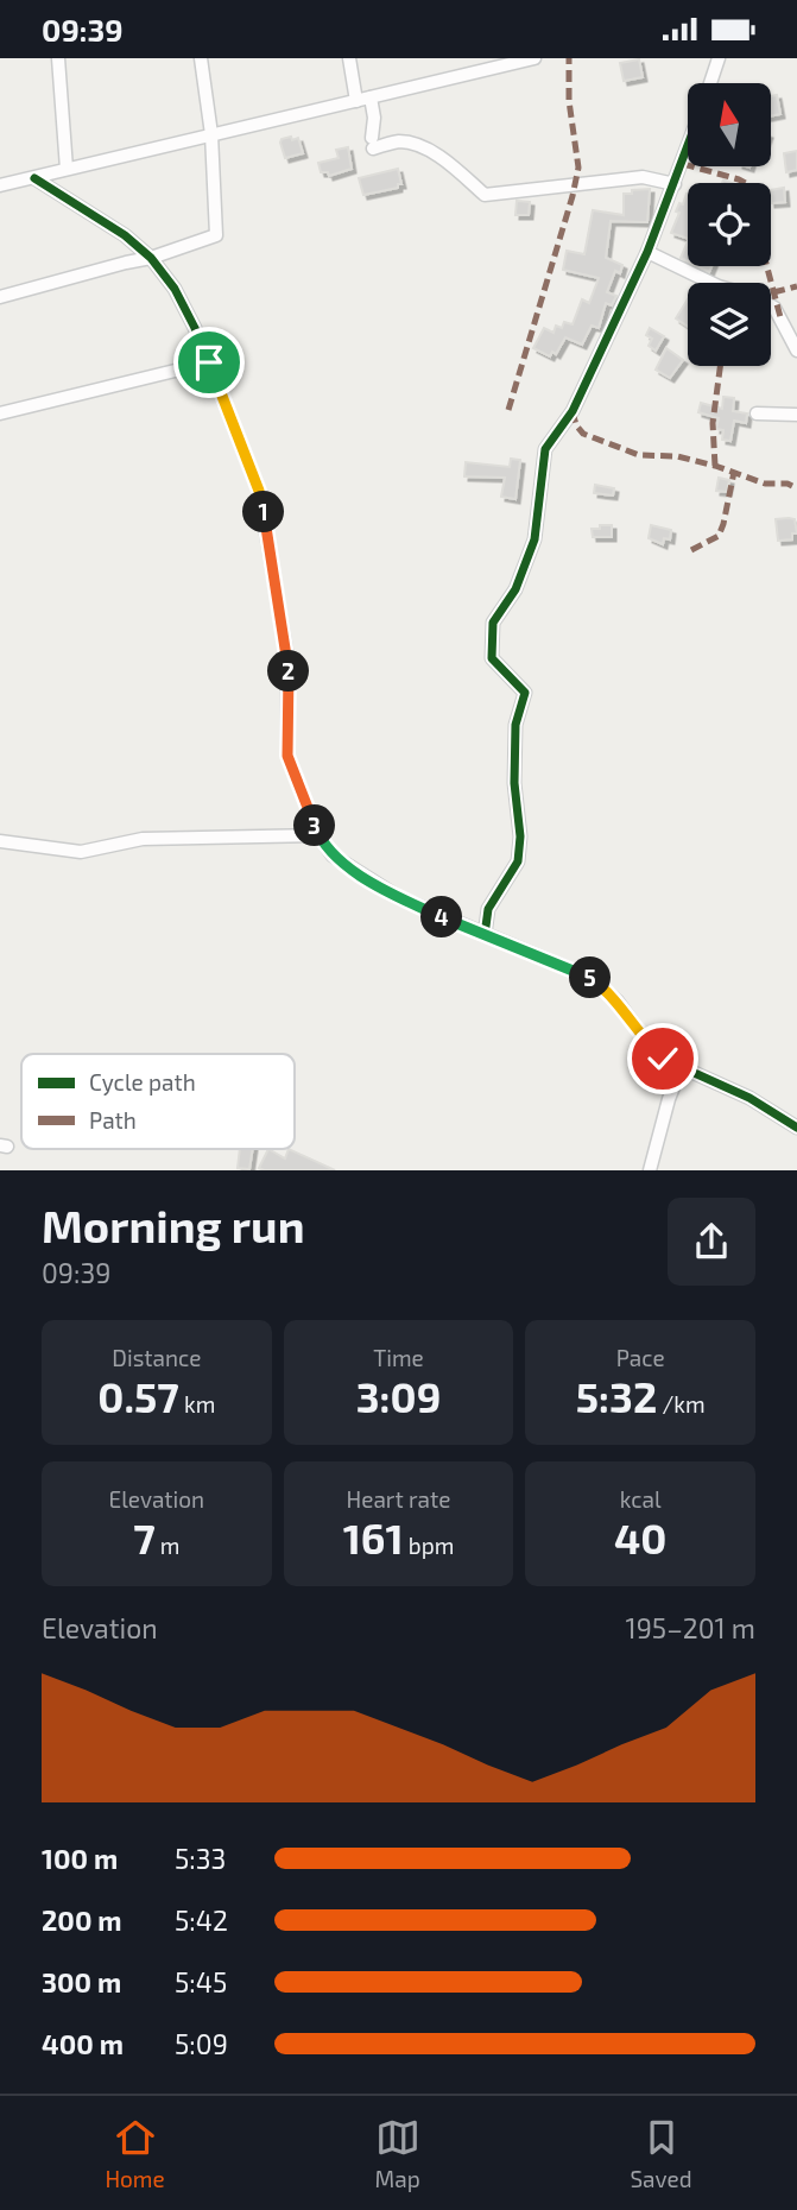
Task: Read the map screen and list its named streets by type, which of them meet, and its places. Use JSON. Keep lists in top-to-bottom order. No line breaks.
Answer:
{"legend":["Cycle path","Path"],"north":"top","page":{"status":"09:39","pins":["1","2","3","4","5"],"heading":["Morning run","09:39"],"stats":[["Distance","0.57 km"],["Time","3:09"],["Pace","5:32 /km"],["Elevation","7 m"],["Heart rate","161 bpm"],["kcal","40"]],"chart":["Elevation","195–201 m"],"list":[{"name":"100 m","note":"5:33"},{"name":"200 m","note":"5:42"},{"name":"300 m","note":"5:45"},{"name":"400 m","note":"5:09"}],"tabs":["Home","Map","Saved"]}}
